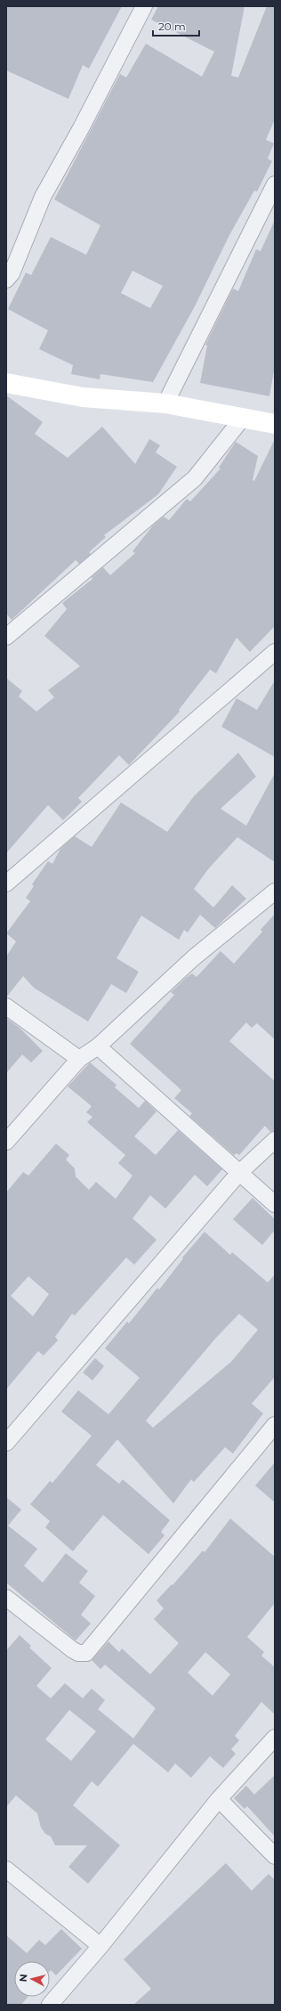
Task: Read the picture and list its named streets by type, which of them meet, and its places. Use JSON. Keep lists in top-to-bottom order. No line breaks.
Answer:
{"scale_bar":"20 m","north":"left"}
